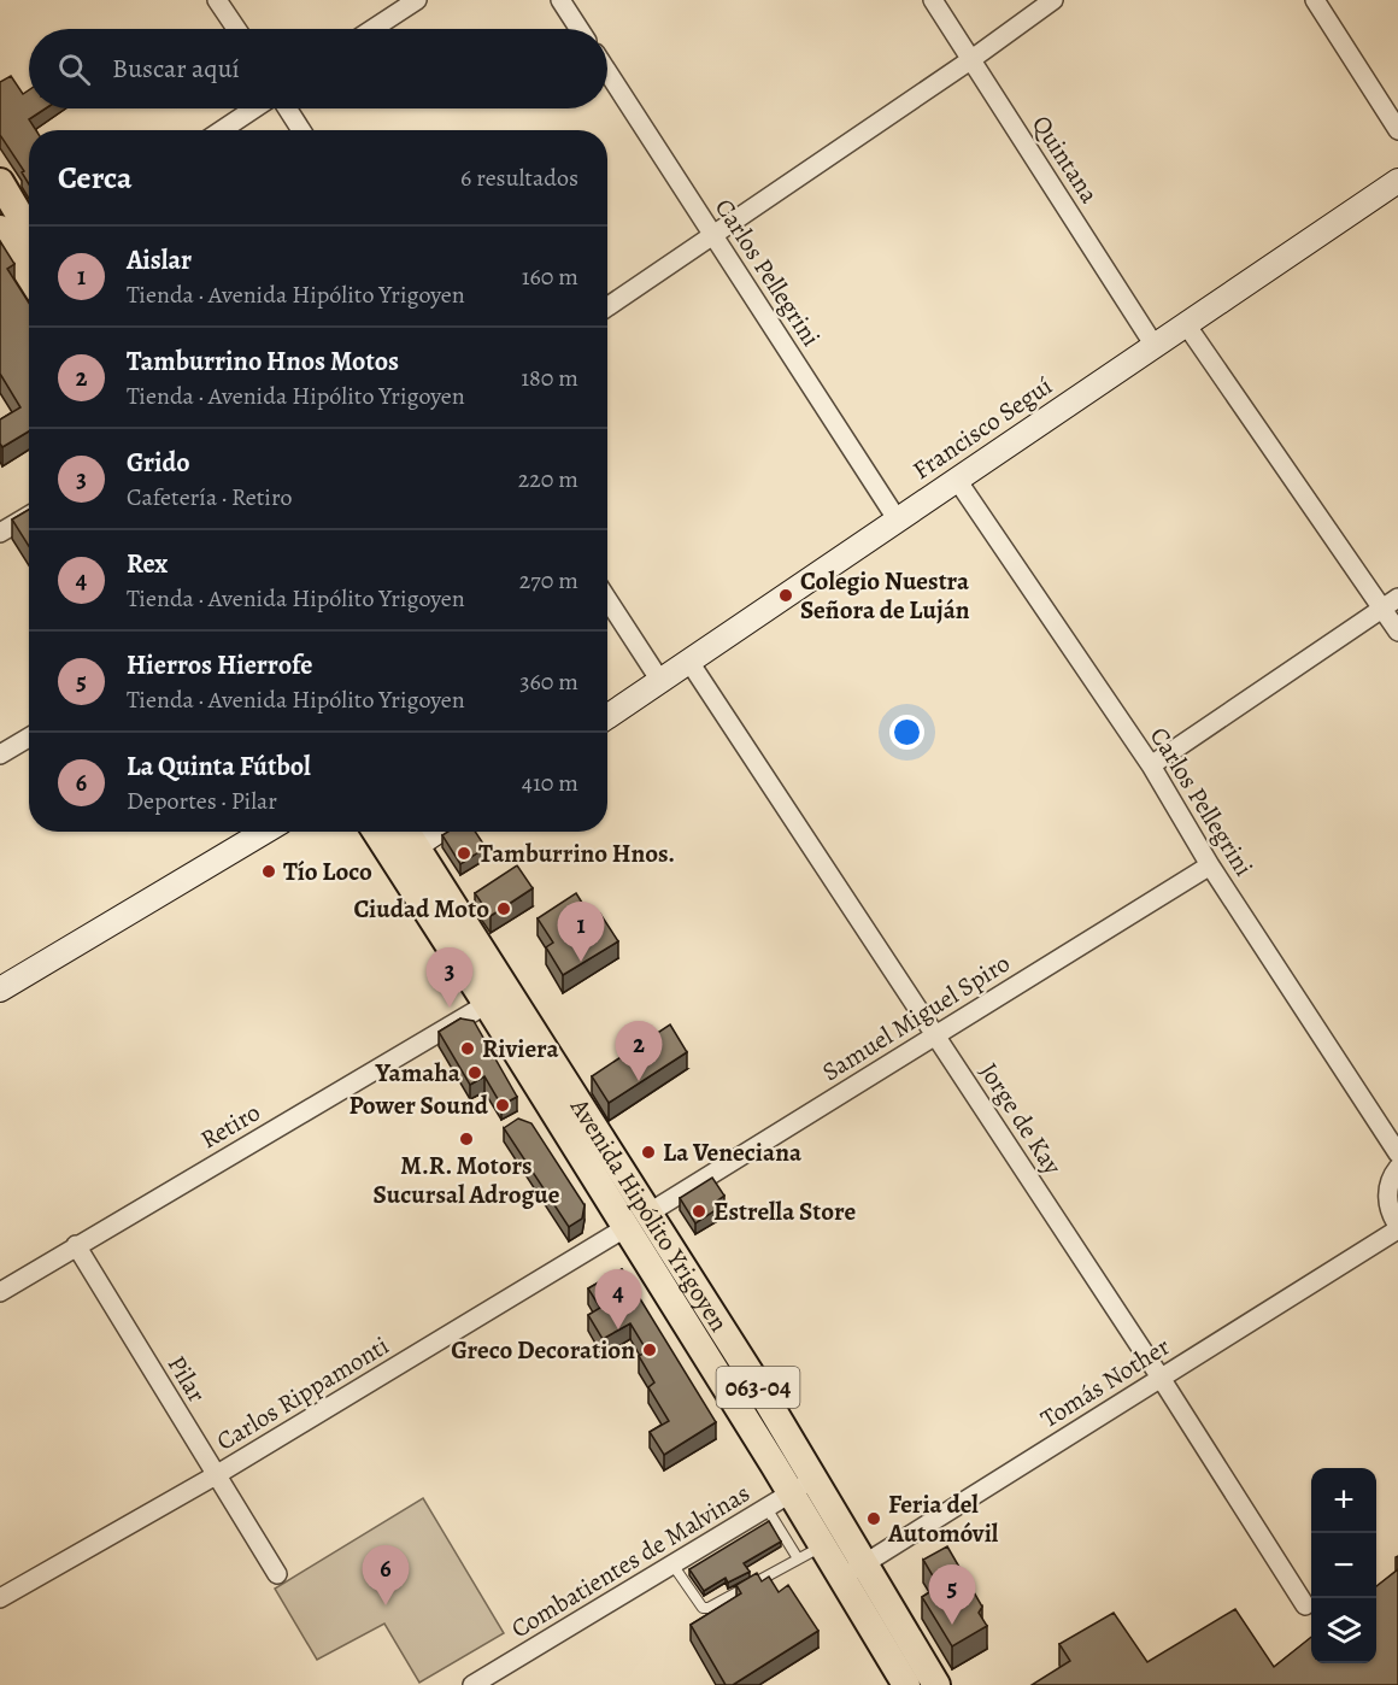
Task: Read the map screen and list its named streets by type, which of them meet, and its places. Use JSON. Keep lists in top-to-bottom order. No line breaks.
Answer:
{"streets":{"main road":["Avenida Hipólito Yrigoyen","063-04"],"street":["Quintana","Carlos Pellegrini","Francisco Seguí","Samuel Miguel Spiro","Jorge de Kay","Retiro","Pilar","Tomás Nother","Carlos Rippamonti","Combatientes de Malvinas"]},"crossings":[["Quintana","Francisco Seguí"],["Carlos Pellegrini","Francisco Seguí"],["Carlos Pellegrini","Samuel Miguel Spiro"],["Francisco Seguí","Jorge de Kay"],["Samuel Miguel Spiro","Jorge de Kay"],["Samuel Miguel Spiro","Avenida Hipólito Yrigoyen"],["Samuel Miguel Spiro","Carlos Rippamonti"],["Jorge de Kay","Tomás Nother"],["Retiro","Avenida Hipólito Yrigoyen"],["Retiro","Pilar"],["Avenida Hipólito Yrigoyen","Tomás Nother"],["Avenida Hipólito Yrigoyen","Carlos Rippamonti"],["Avenida Hipólito Yrigoyen","Combatientes de Malvinas"],["Pilar","Carlos Rippamonti"]],"places":["Colegio Nuestra Señora de Luján","Tamburrino Hnos.","Tío Loco","Ciudad Moto","Riviera","Yamaha","Power Sound","M.R. Motors Sucursal Adrogue","La Veneciana","Estrella Store","Greco Decoration","Feria del Automóvil"],"page":{"search":"Buscar aquí","heading":["Cerca","6 resultados"],"list":[{"mark":"1","name":"Aislar","note":"Tienda · Avenida Hipólito Yrigoyen","value":"160 m"},{"mark":"2","name":"Tamburrino Hnos Motos","note":"Tienda · Avenida Hipólito Yrigoyen","value":"180 m"},{"mark":"3","name":"Grido","note":"Cafetería · Retiro","value":"220 m"},{"mark":"4","name":"Rex","note":"Tienda · Avenida Hipólito Yrigoyen","value":"270 m"},{"mark":"5","name":"Hierros Hierrofe","note":"Tienda · Avenida Hipólito Yrigoyen","value":"360 m"},{"mark":"6","name":"La Quinta Fútbol","note":"Deportes · Pilar","value":"410 m"}],"pins":["1","3","2","4","6","5"],"map_buttons":["+","−"]}}
